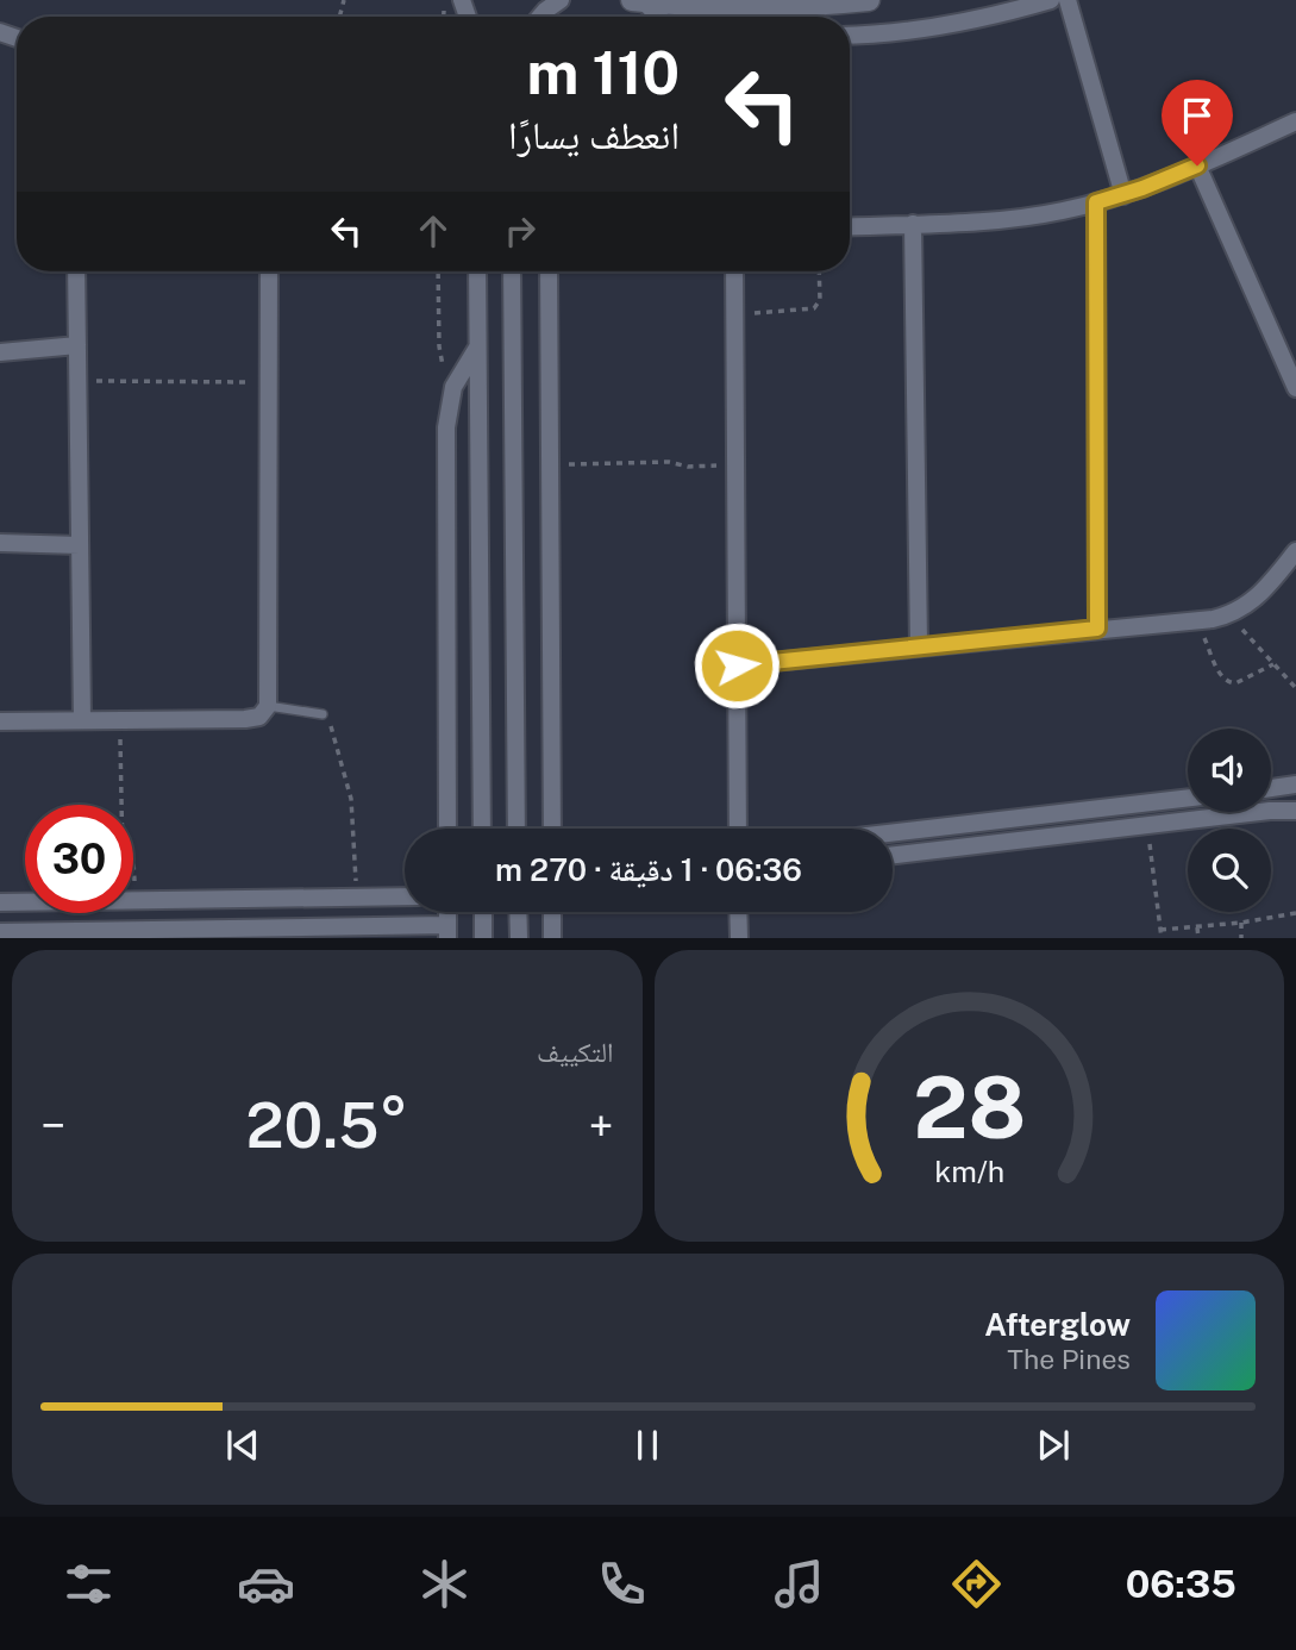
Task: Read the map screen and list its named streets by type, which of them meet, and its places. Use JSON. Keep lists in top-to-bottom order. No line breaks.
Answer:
{"page":{"turn":["110 m","انعطف يسارًا"],"limit":"30","trip":"06:36 · 1 دقيقة · 270 m","tile":"التكييف","heat":["−","20.5°","+"],"song":["Afterglow","The Pines"],"tabs":"06:35","gauge":["28","km/h"]}}
